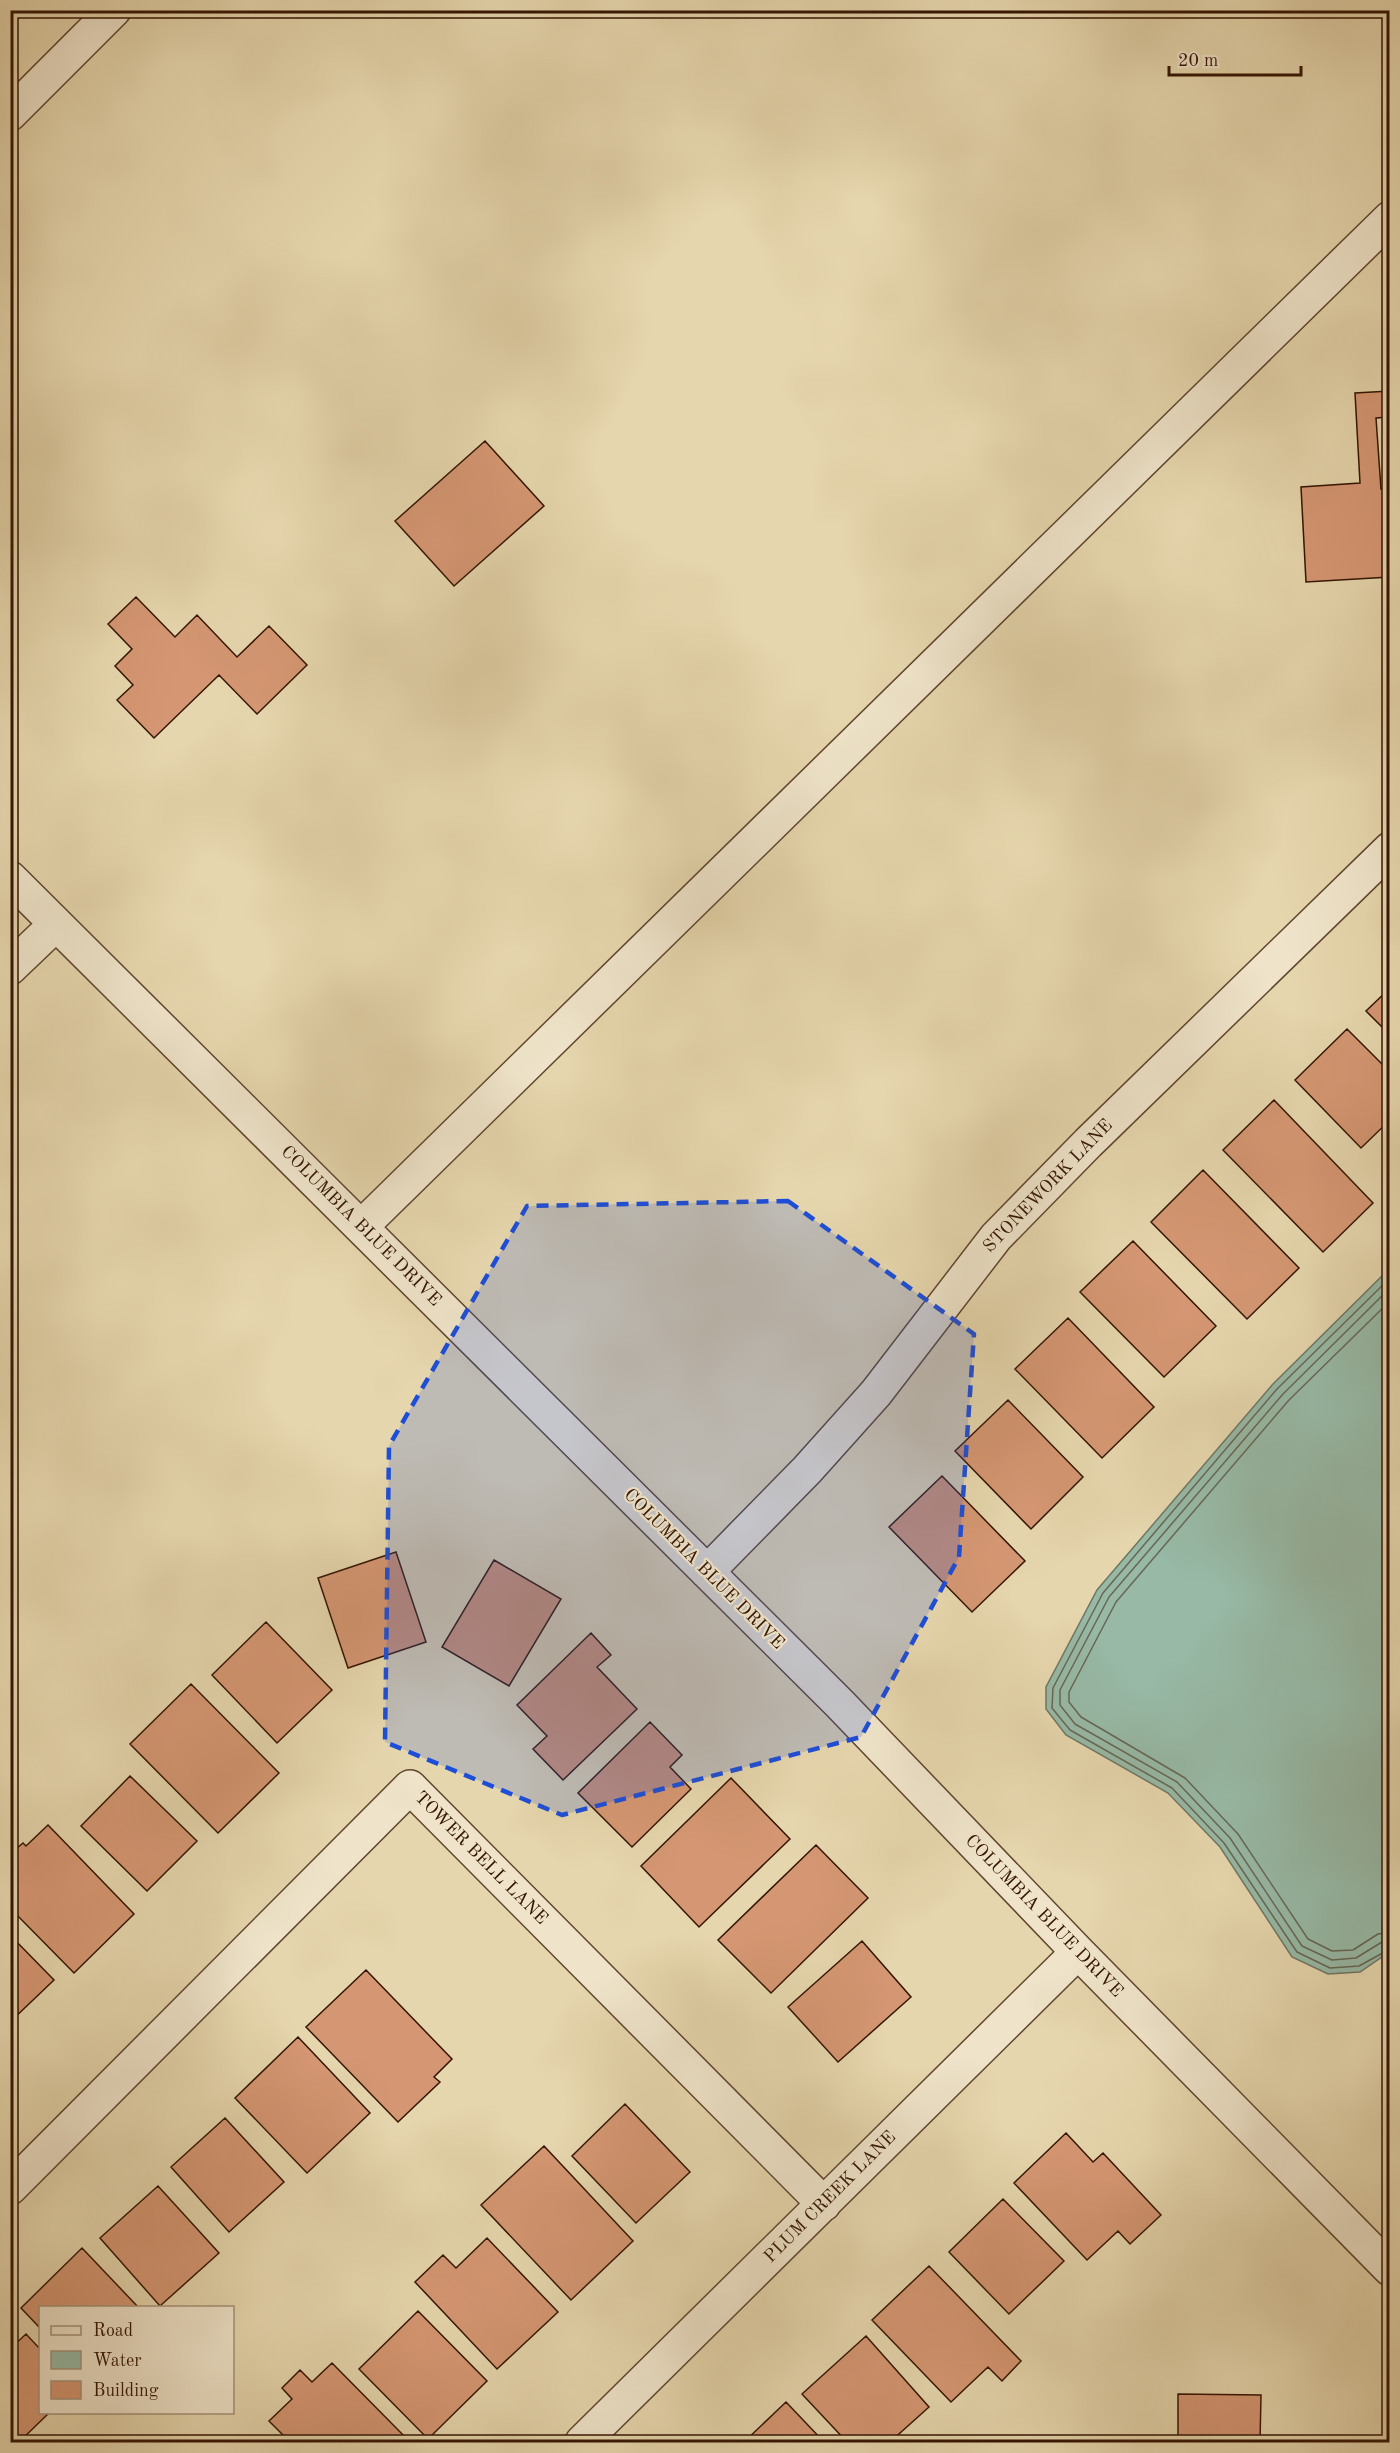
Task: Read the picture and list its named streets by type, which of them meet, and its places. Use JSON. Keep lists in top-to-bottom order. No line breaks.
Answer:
{"streets":{"street":["STONEWORK LANE","COLUMBIA BLUE DRIVE","TOWER BELL LANE","PLUM CREEK LANE"]},"crossings":[["STONEWORK LANE","COLUMBIA BLUE DRIVE"],["COLUMBIA BLUE DRIVE","PLUM CREEK LANE"],["TOWER BELL LANE","PLUM CREEK LANE"]],"legend":["Road","Water","Building"],"scale_bar":"20 m"}
